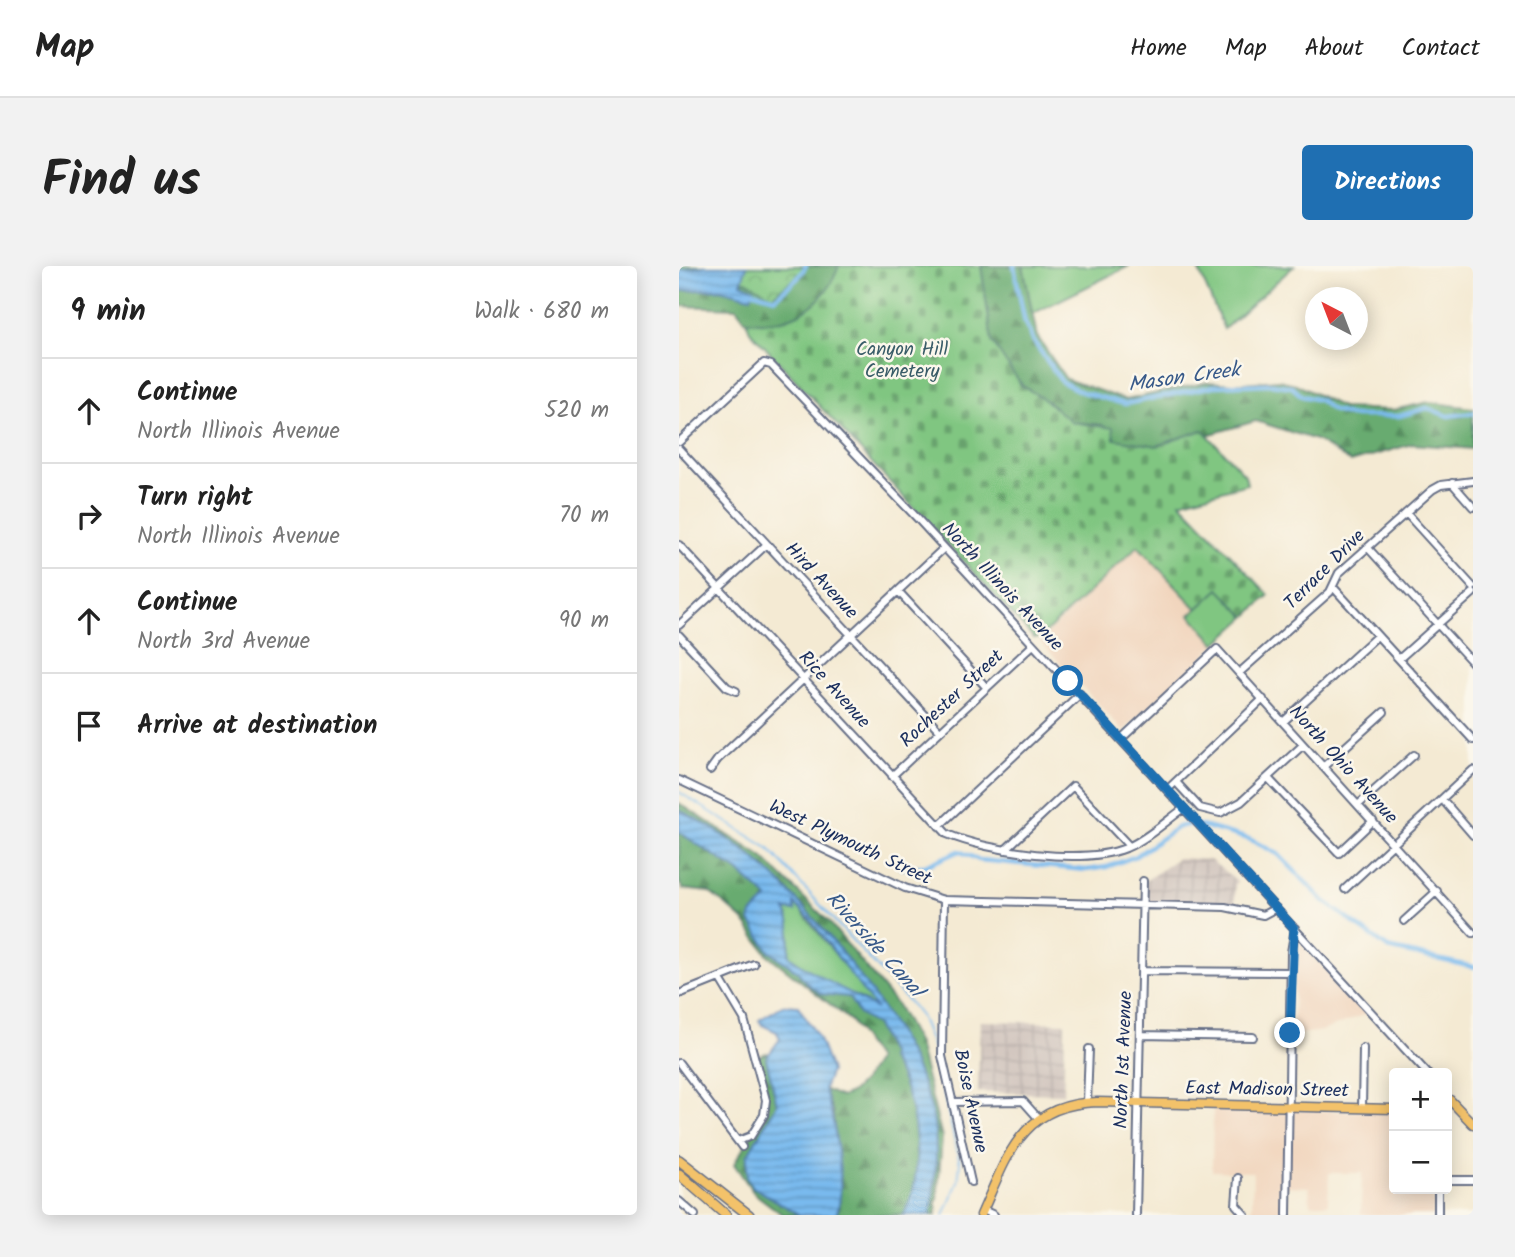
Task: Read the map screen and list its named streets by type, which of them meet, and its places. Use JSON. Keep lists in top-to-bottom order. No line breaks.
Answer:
{"streets":{"main road":["East Madison Street"],"street":["Terrace Drive","Hird Avenue","North Illinois Avenue","Rice Avenue","Rochester Street","North Ohio Avenue","West Plymouth Street","North 1st Avenue","Boise Avenue"]},"crossings":[["Terrace Drive","North Ohio Avenue"],["Hird Avenue","Rochester Street"],["North Illinois Avenue","Rochester Street"],["North Illinois Avenue","North Ohio Avenue"],["North Illinois Avenue","West Plymouth Street"],["Rice Avenue","Rochester Street"],["West Plymouth Street","North 1st Avenue"],["West Plymouth Street","Boise Avenue"],["North 1st Avenue","East Madison Street"]],"water":["Mason Creek","Riverside Canal"],"parks":["Canyon Hill Cemetery"],"north":"top left","page":{"header":"Map","nav":["Home","Map","About","Contact"],"title":"Find us","buttons":"Directions","heading":["9 min","Walk · 680 m"],"list":[["Continue","North Illinois Avenue","520 m"],["Turn right","North Illinois Avenue","70 m"],["Continue","North 3rd Avenue","90 m"],"Arrive at destination"],"map_buttons":["+","−"]}}
